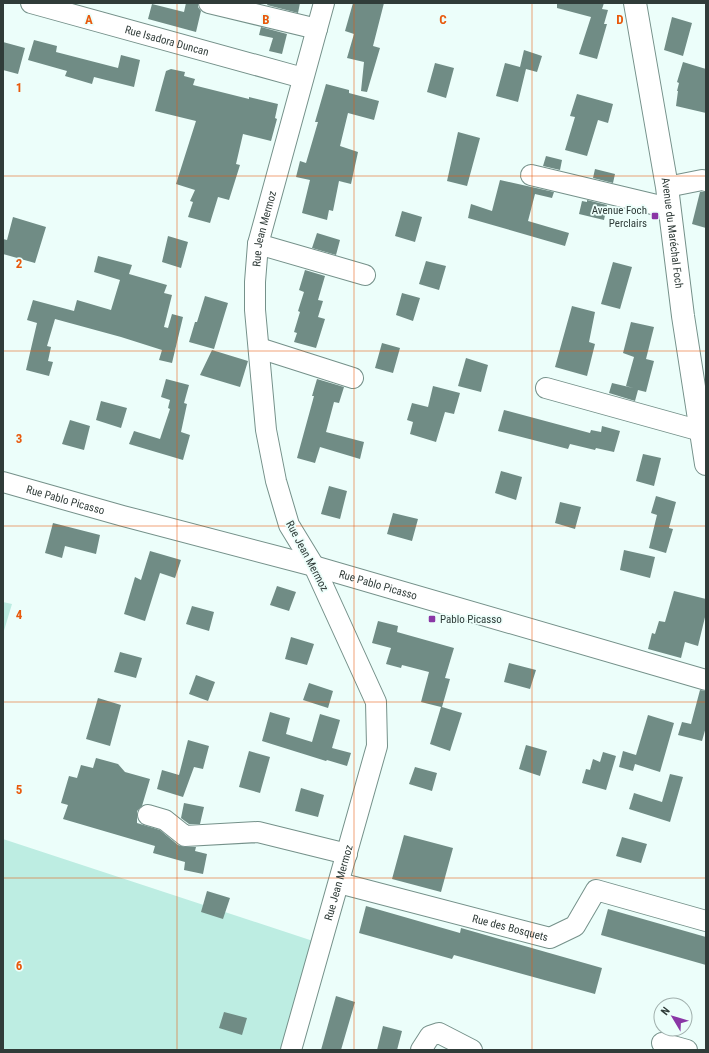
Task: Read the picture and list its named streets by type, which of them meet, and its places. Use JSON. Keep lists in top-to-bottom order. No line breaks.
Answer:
{"streets":{"main road":["Avenue du Maréchal Foch"],"street":["Rue Isadora Duncan","Rue Jean Mermoz","Rue Pablo Picasso","Rue des Bosquets"]},"crossings":[["Rue Isadora Duncan","Rue Jean Mermoz"],["Rue Jean Mermoz","Rue Pablo Picasso"],["Rue Jean Mermoz","Rue des Bosquets"]],"places":{"transit":["Avenue Foch Perclairs","Pablo Picasso"]},"north":"top left","grid":{"columns":["A","B","C","D"],"rows":["1","2","3","4","5","6"]}}
